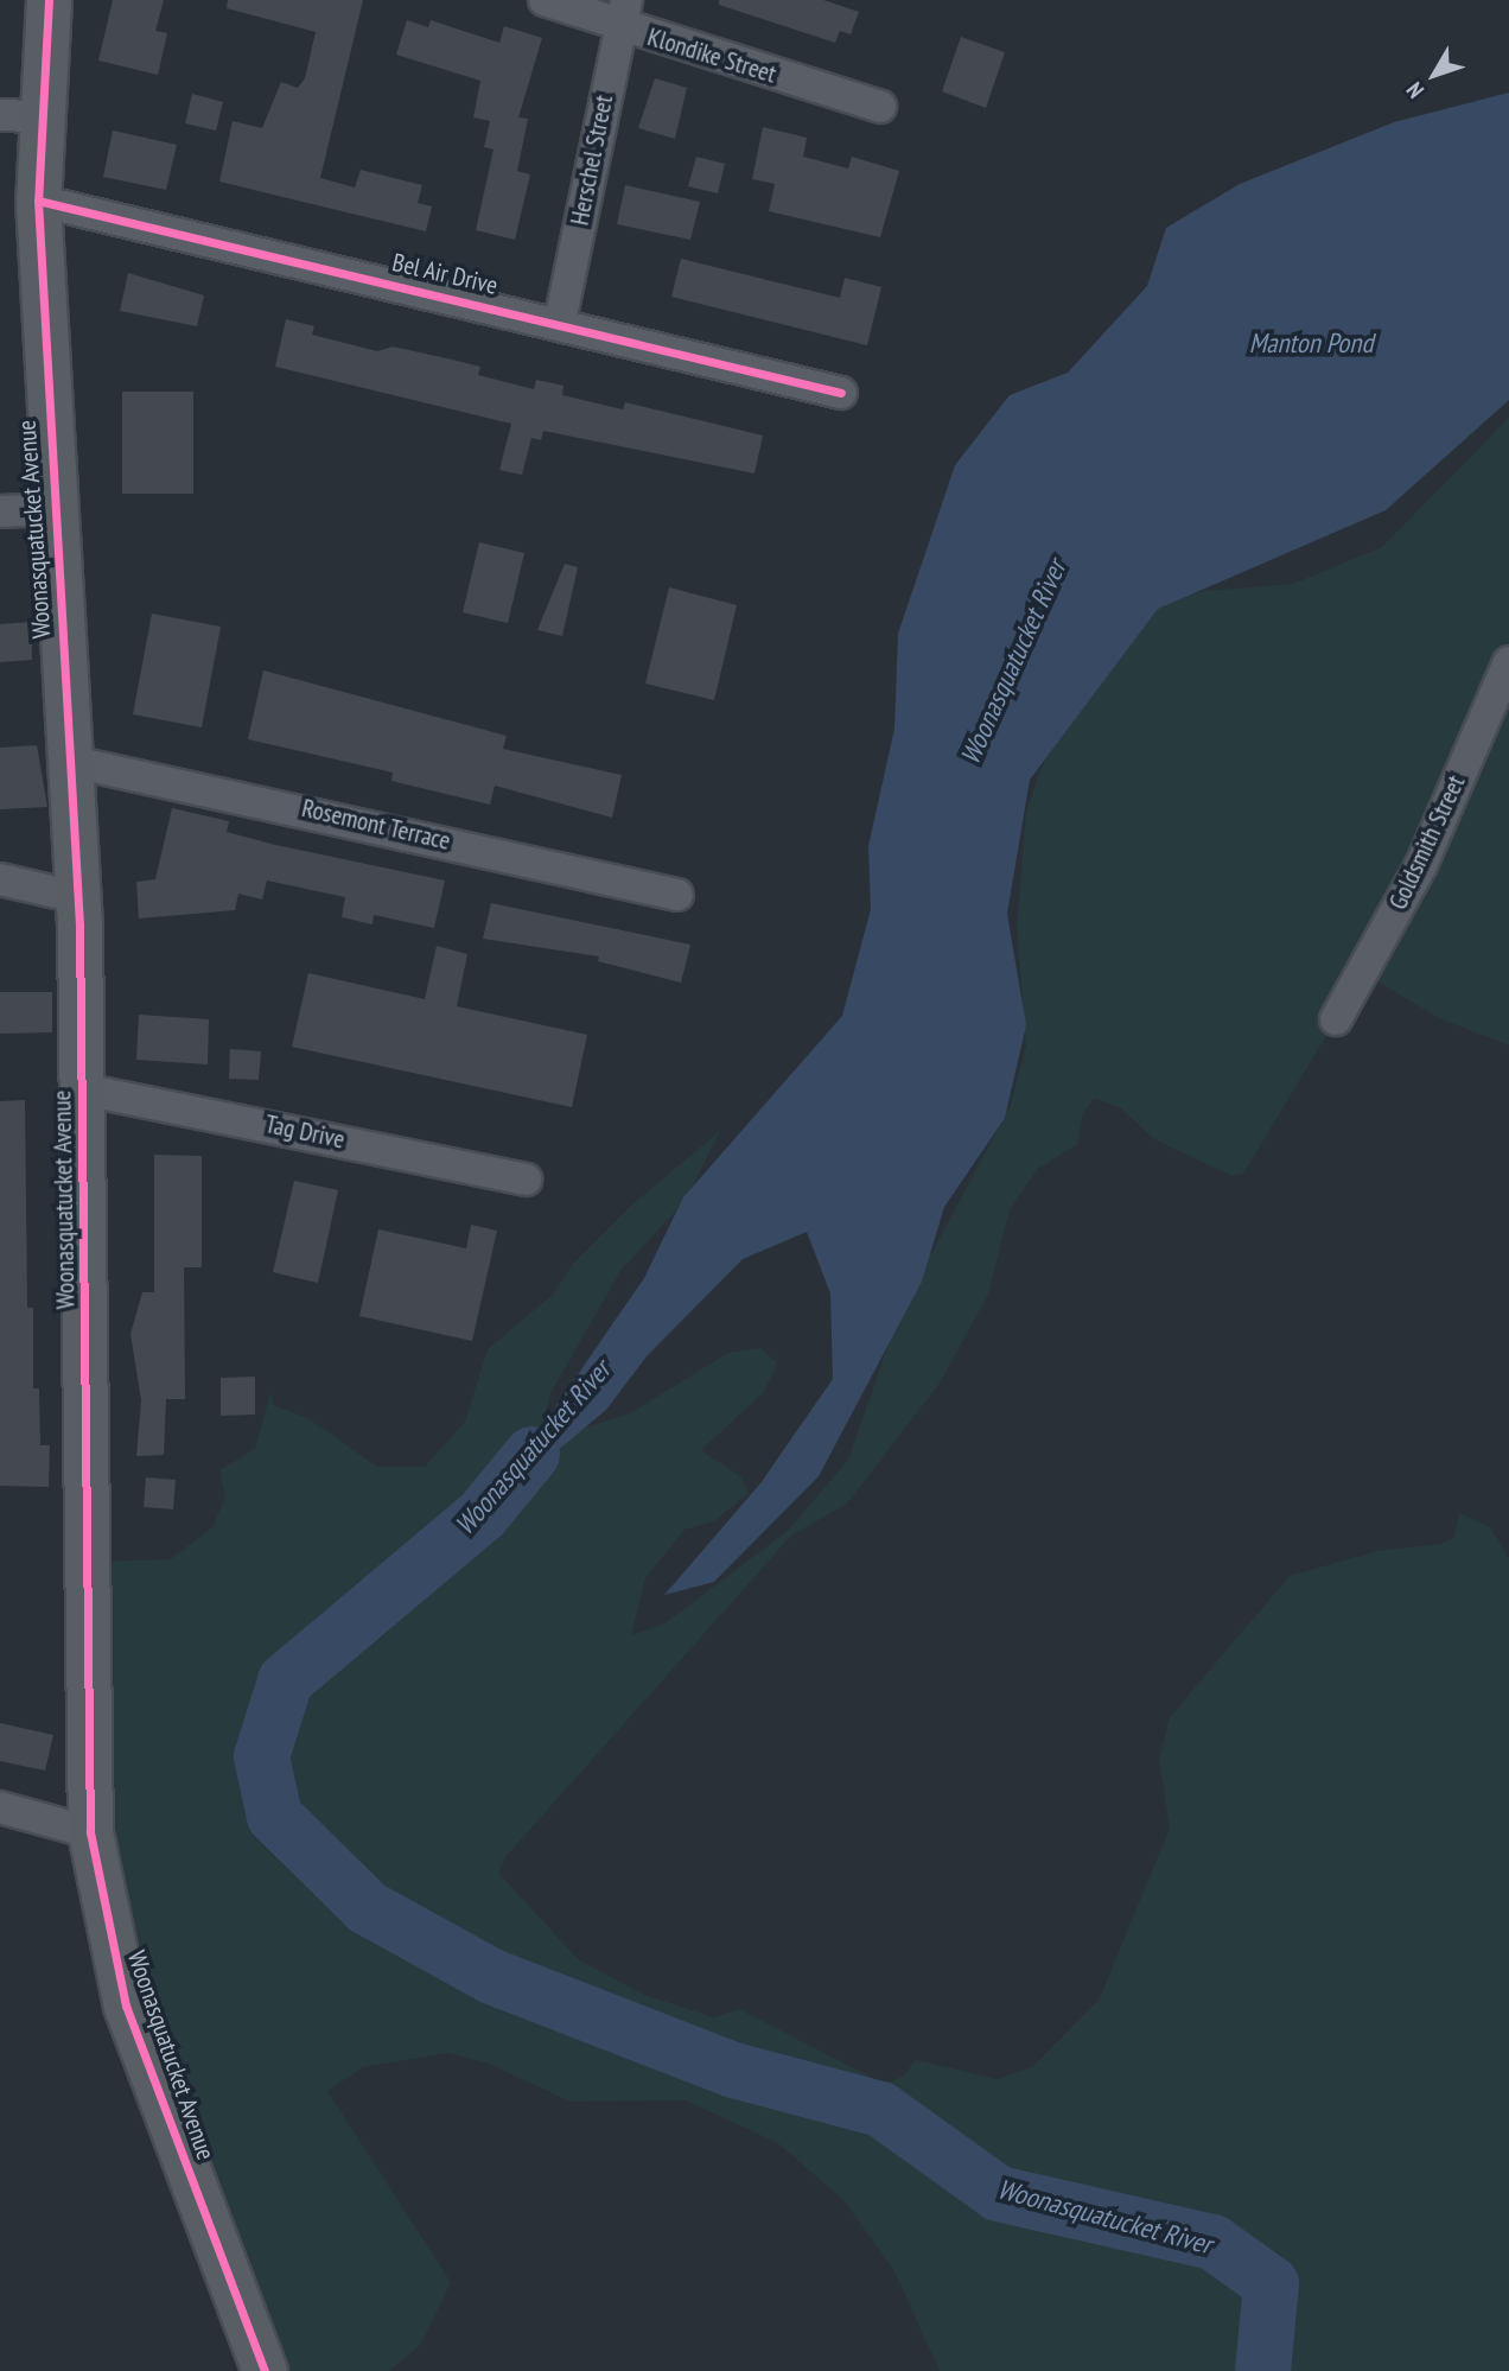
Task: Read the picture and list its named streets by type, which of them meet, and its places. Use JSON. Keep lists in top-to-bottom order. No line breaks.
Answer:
{"streets":{"street":["Klondike Street","Herschel Street","Bel Air Drive","Woonasquatucket Avenue","Rosemont Terrace","Goldsmith Street","Tag Drive"]},"crossings":[["Klondike Street","Herschel Street"],["Herschel Street","Bel Air Drive"],["Bel Air Drive","Woonasquatucket Avenue"],["Woonasquatucket Avenue","Rosemont Terrace"],["Woonasquatucket Avenue","Tag Drive"]],"water":["Manton Pond","Woonasquatucket River"],"north":"bottom left"}
